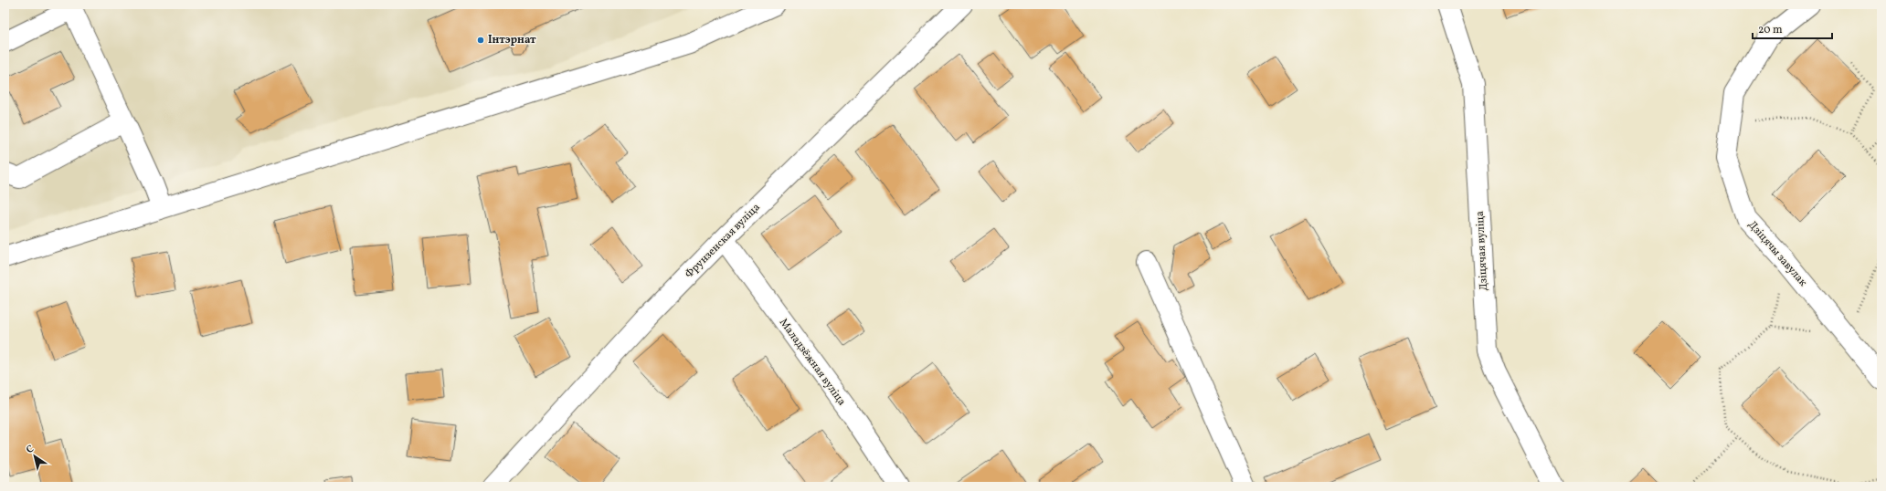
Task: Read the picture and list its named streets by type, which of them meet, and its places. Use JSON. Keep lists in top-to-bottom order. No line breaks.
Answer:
{"streets":{"street":["Фрунзенская вуліца","Дзіцячая вуліца","Дзіцячы завулак","Маладзёжная вуліца"]},"crossings":[["Фрунзенская вуліца","Маладзёжная вуліца"]],"places":["Інтэрнат"],"scale_bar":"20 m","north":"top left"}
